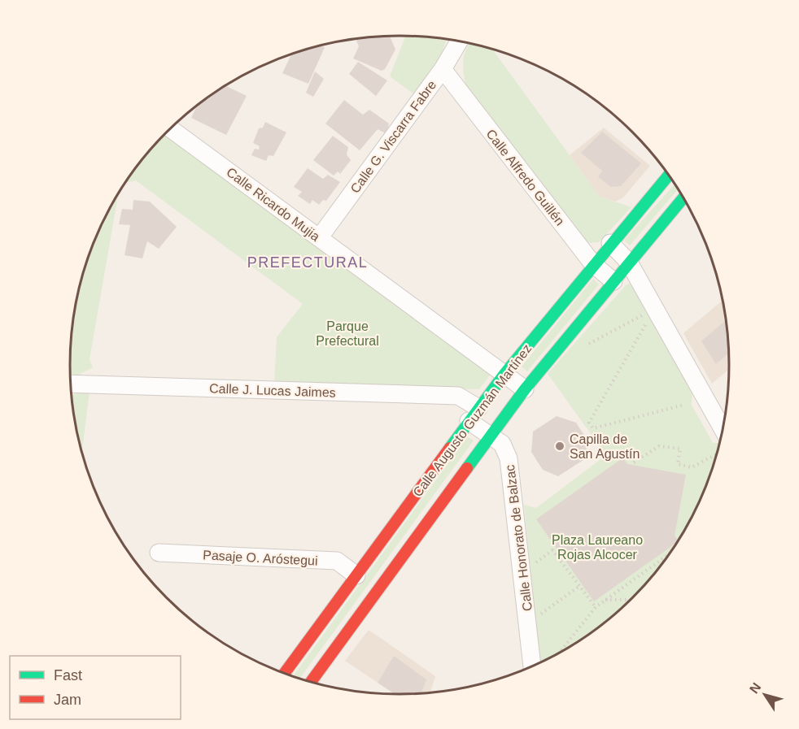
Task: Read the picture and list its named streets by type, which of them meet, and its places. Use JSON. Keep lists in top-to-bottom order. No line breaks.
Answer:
{"streets":{"street":["Calle G. Viscarra Fabre","Calle Alfredo Guillén","Calle Ricardo Mujia","Calle J. Lucas Jaimes","Calle Augusto Guzmán Martínez","Calle Honorato de Balzac","Pasaje O. Aróstegui"]},"crossings":[["Calle G. Viscarra Fabre","Calle Alfredo Guillén"],["Calle G. Viscarra Fabre","Calle Ricardo Mujia"],["Calle Alfredo Guillén","Calle Augusto Guzmán Martínez"],["Calle Ricardo Mujia","Calle Augusto Guzmán Martínez"],["Calle J. Lucas Jaimes","Calle Augusto Guzmán Martínez"],["Calle J. Lucas Jaimes","Calle Honorato de Balzac"],["Calle Augusto Guzmán Martínez","Calle Honorato de Balzac"],["Calle Augusto Guzmán Martínez","Pasaje O. Aróstegui"]],"districts":["PREFECTURAL"],"parks":["Parque Prefectural","Plaza Laureano Rojas Alcocer"],"places":["Capilla de San Agustín"],"legend":["Fast","Jam"],"north":"top left"}
